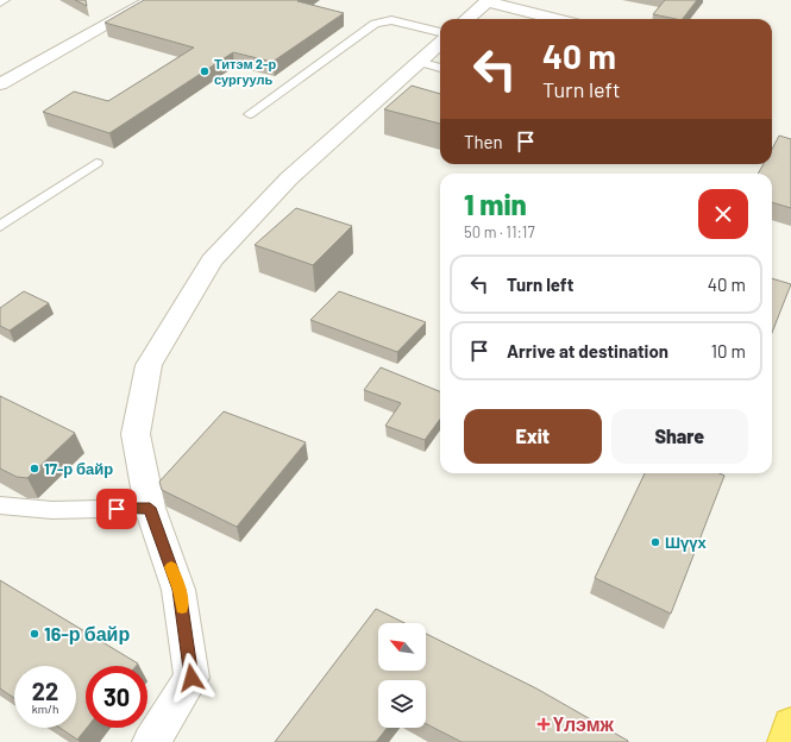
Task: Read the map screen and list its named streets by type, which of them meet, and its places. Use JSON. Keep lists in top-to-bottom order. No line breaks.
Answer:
{"places":{"other":["Титэм 2-р сургууль","17-р байр","Шүүх","16-р байр"],"health":["Үлэмж"]},"north":"top left","page":{"turn":["40 m","Turn left"],"then":"Then","heading":["1 min","50 m · 11:17"],"list":[{"name":"Turn left","value":"40 m"},{"name":"Arrive at destination","value":"10 m"}],"buttons":["Exit","Share"],"speed":"22 km/h","limit":"30"}}
